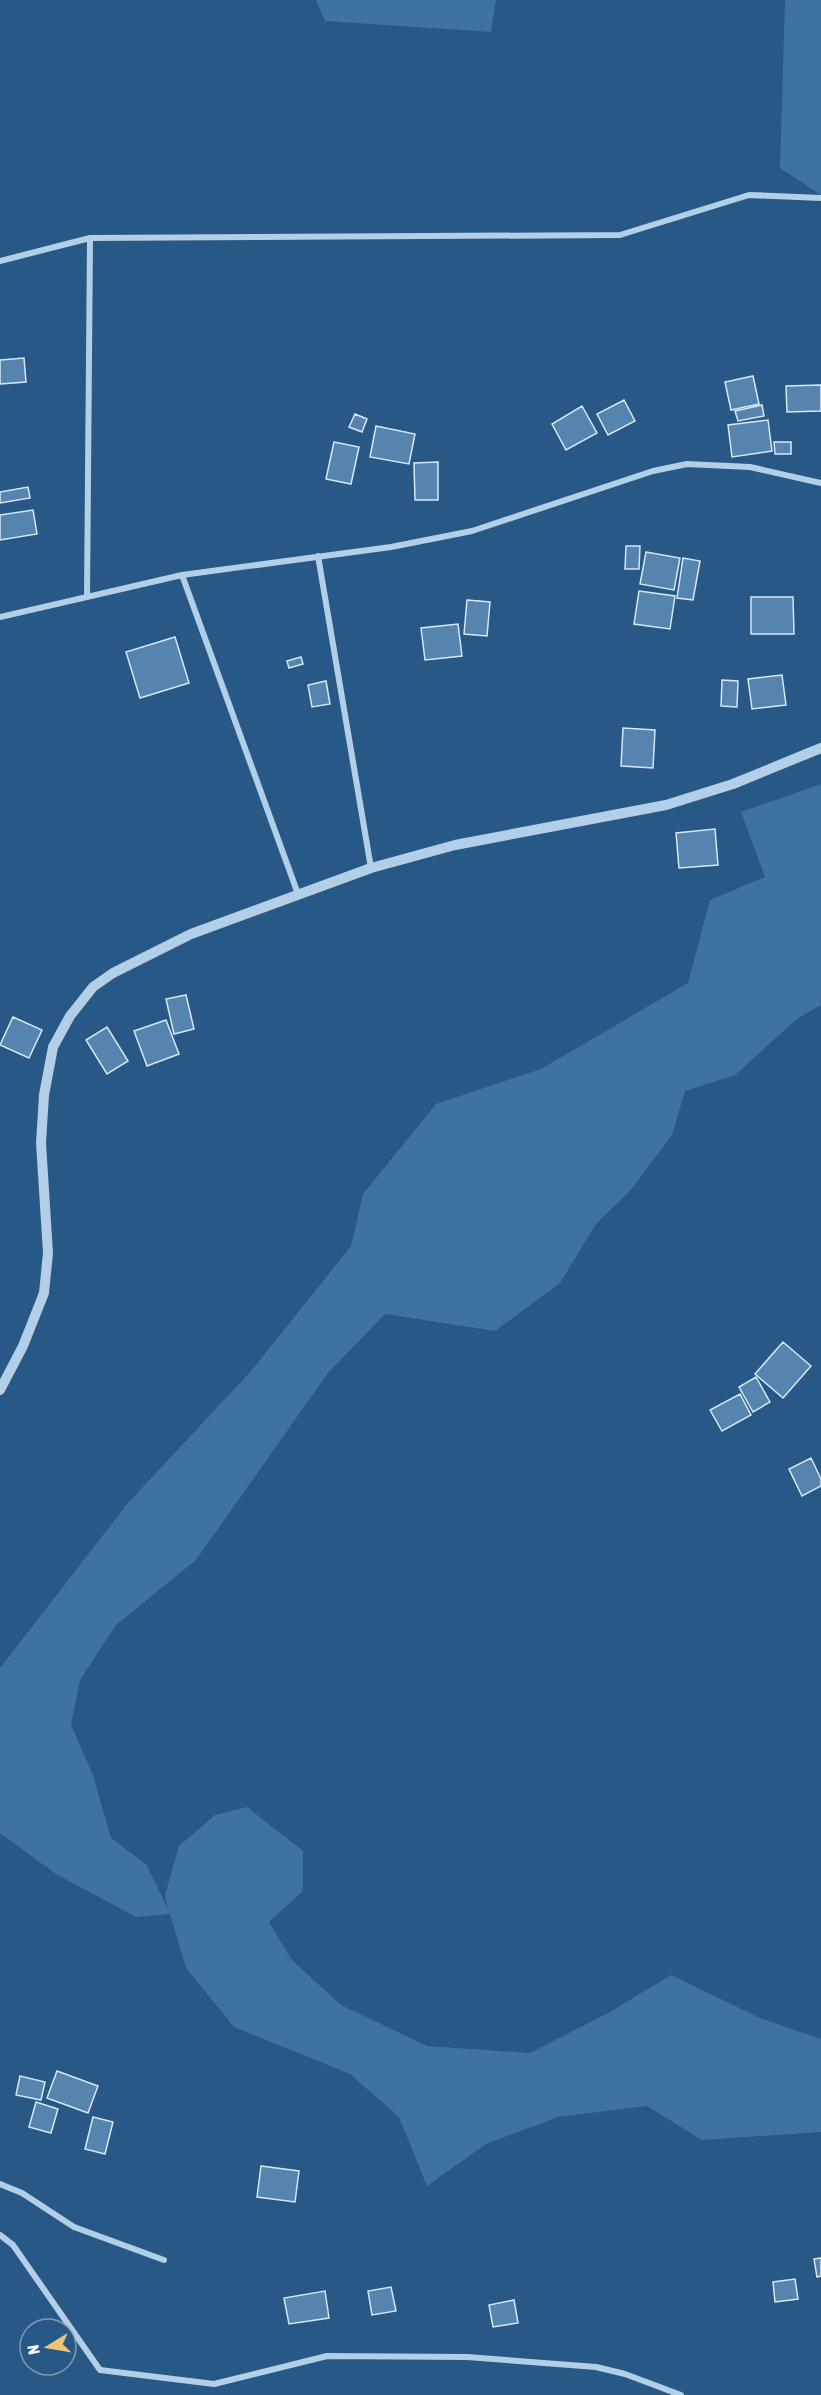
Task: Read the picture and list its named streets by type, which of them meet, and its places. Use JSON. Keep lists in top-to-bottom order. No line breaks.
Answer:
{"north":"left"}
